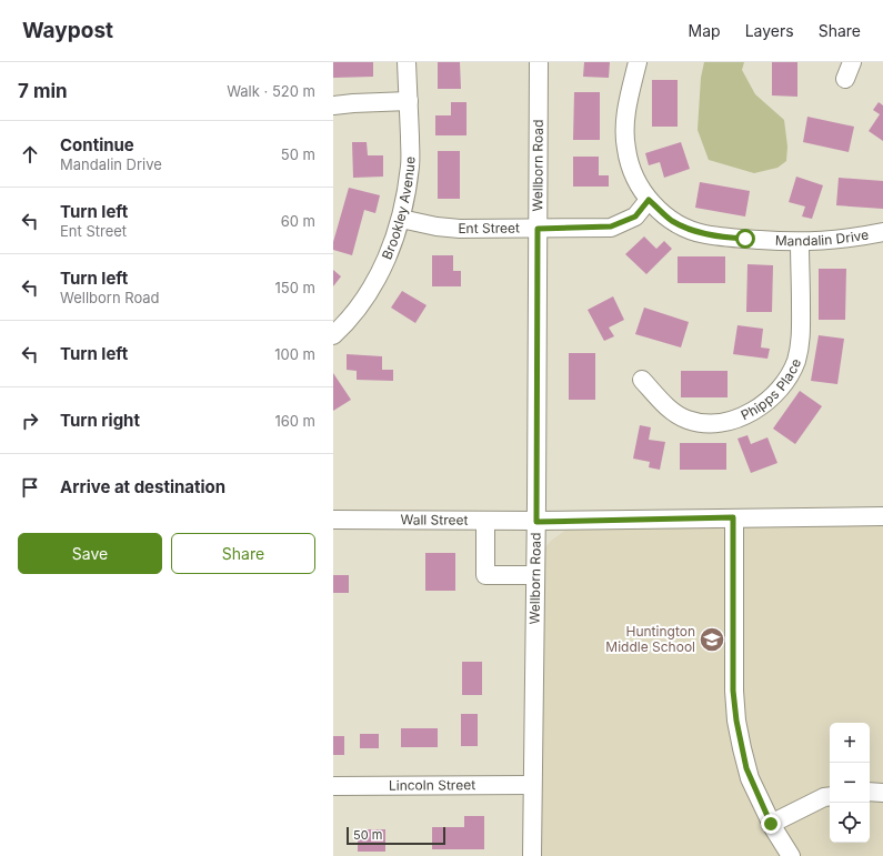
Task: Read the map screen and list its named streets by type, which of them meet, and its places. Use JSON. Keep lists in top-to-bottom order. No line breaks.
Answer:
{"streets":{"street":["Wellborn Road","Brookley Avenue","Ent Street","Mandalin Drive","Phipps Place","Wall Street","Lincoln Street"]},"crossings":[["Wellborn Road","Ent Street"],["Wellborn Road","Wall Street"],["Wellborn Road","Lincoln Street"],["Brookley Avenue","Ent Street"],["Ent Street","Mandalin Drive"],["Mandalin Drive","Phipps Place"]],"places":{"school or university":["Huntington Middle School"]},"scale_bar":"50 m","page":{"header":"Waypost","nav":["Map","Layers","Share"],"heading":["7 min","Walk · 520 m"],"list":[["Continue","Mandalin Drive","50 m"],["Turn left","Ent Street","60 m"],["Turn left","Wellborn Road","150 m"],["Turn left","100 m"],["Turn right","160 m"],"Arrive at destination"],"buttons":["Save","Share"],"map_buttons":["+","−"],"scale":"50 m"}}
